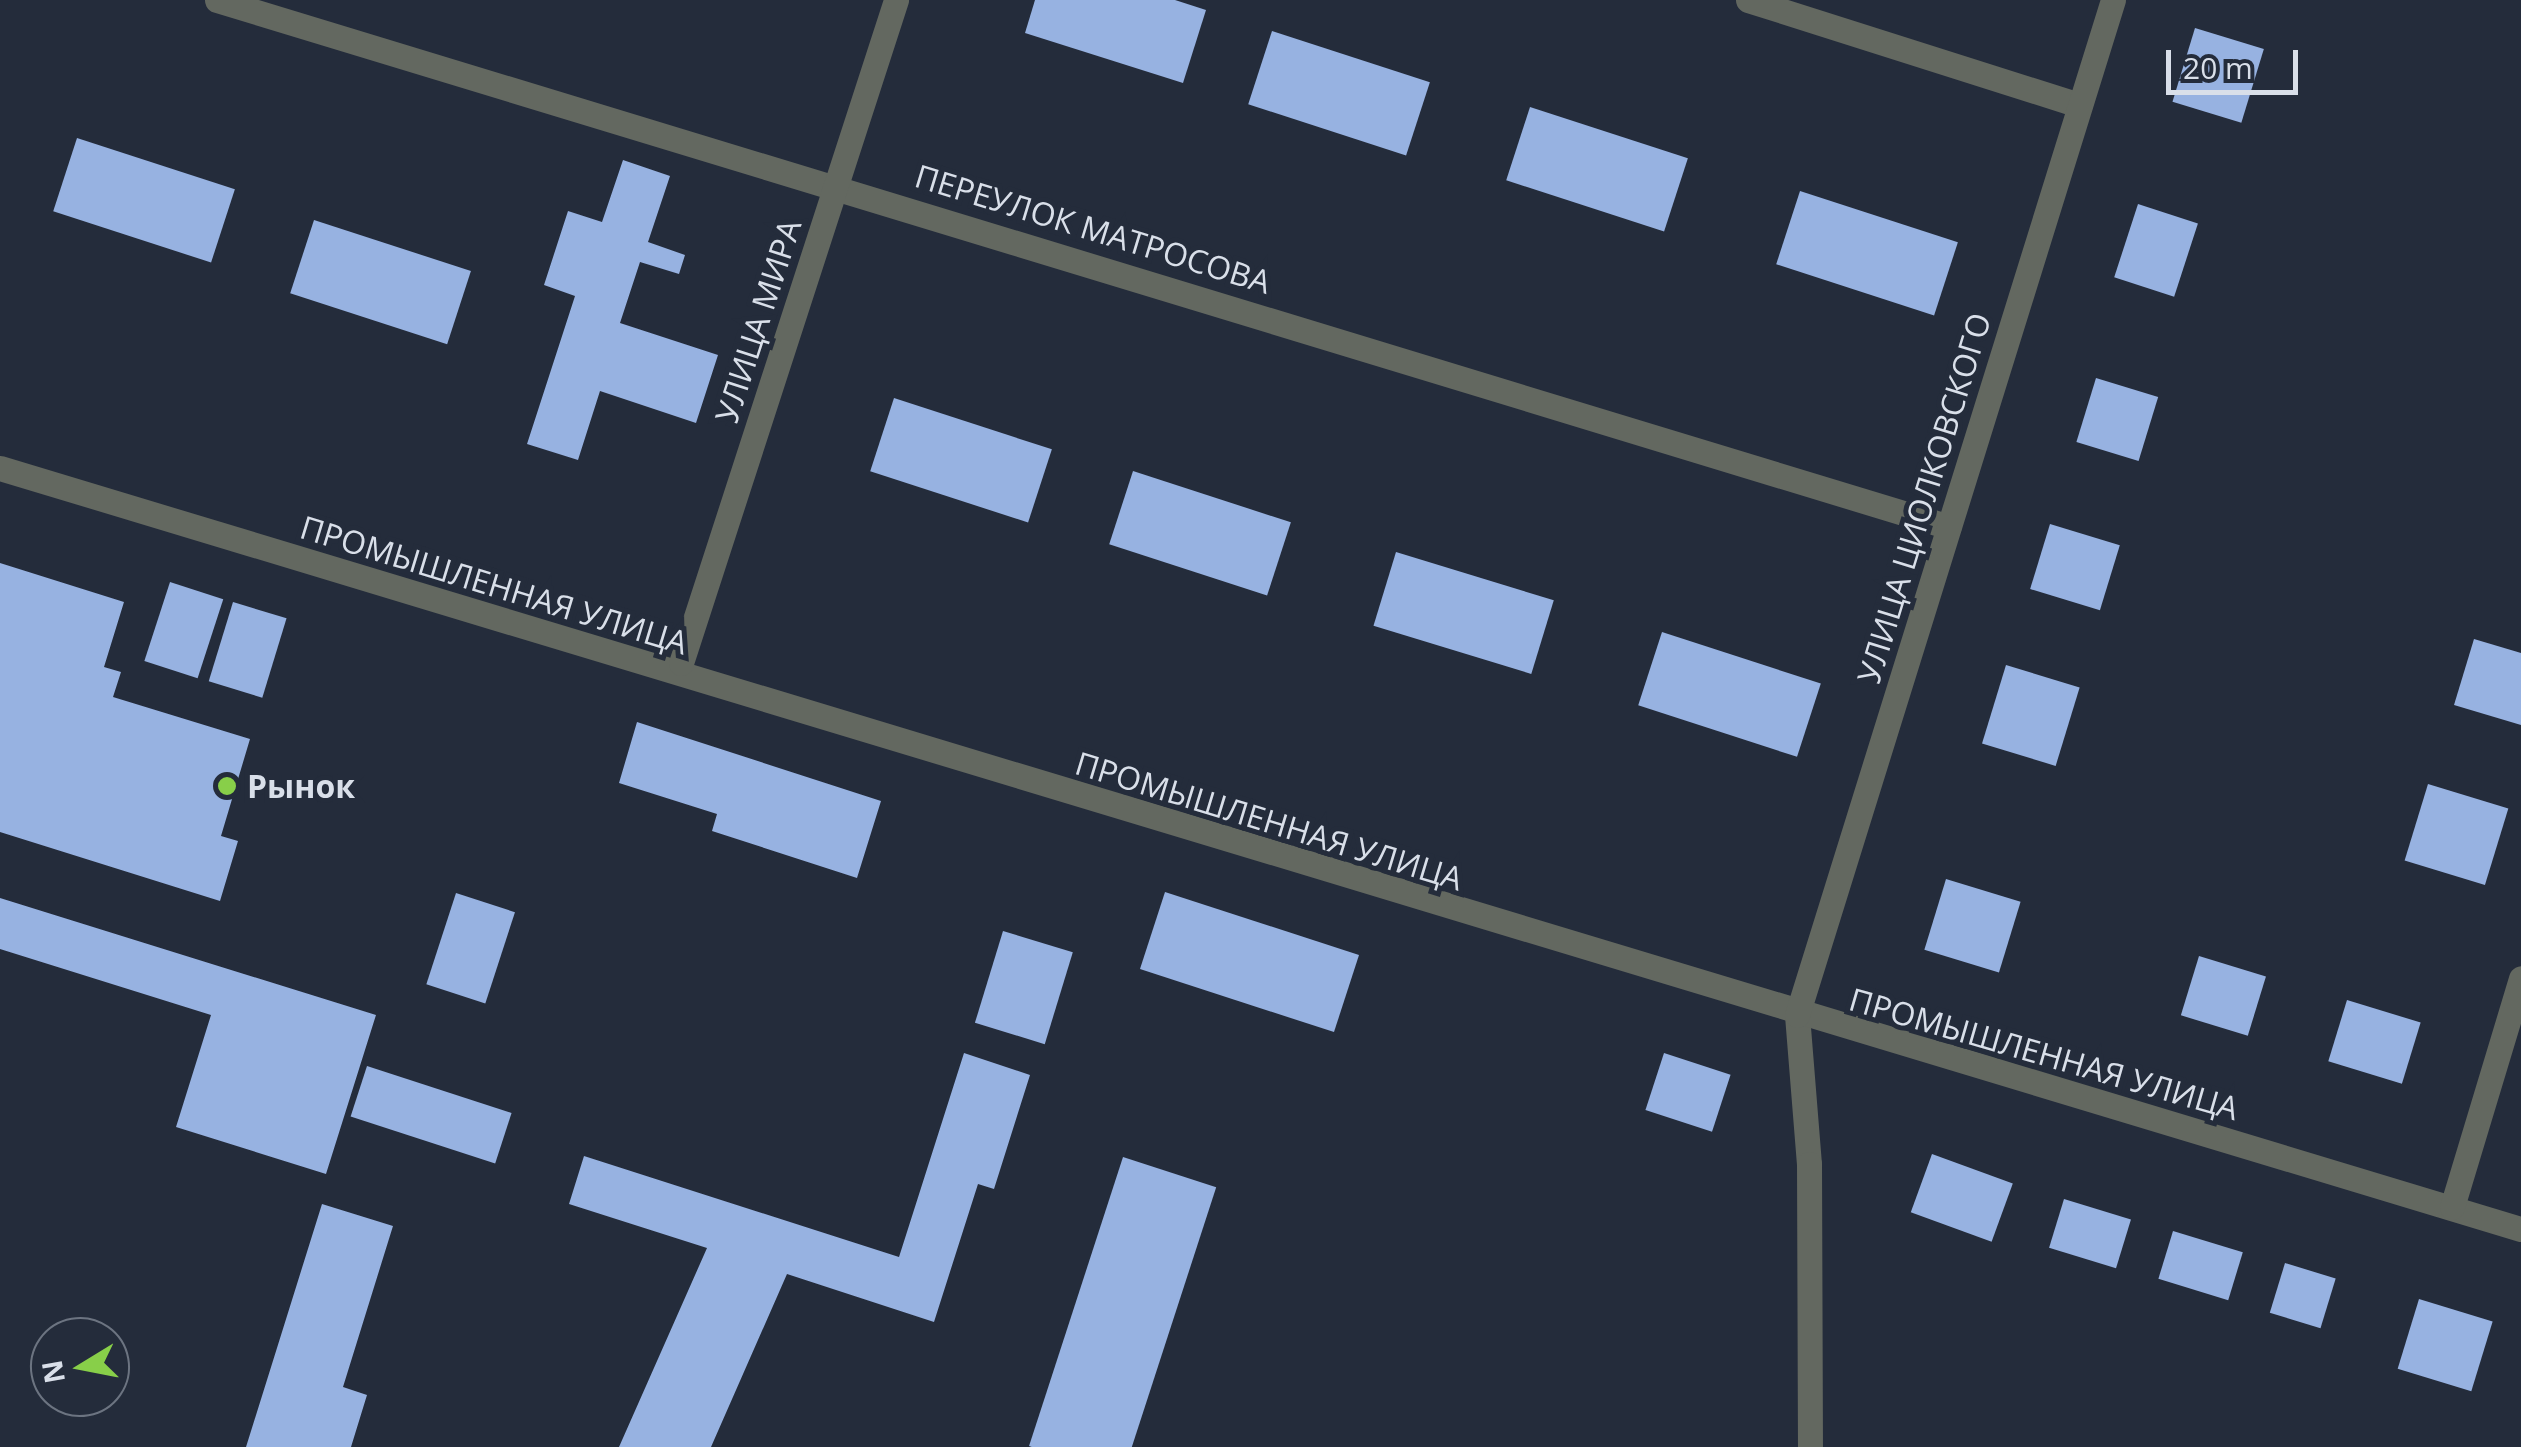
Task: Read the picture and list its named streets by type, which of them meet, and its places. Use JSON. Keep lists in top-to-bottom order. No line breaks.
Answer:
{"streets":{"street":["ПЕРЕУЛОК МАТРОСОВА","УЛИЦА МИРА","УЛИЦА ЦИОЛКОВСКОГО","ПРОМЫШЛЕННАЯ УЛИЦА"]},"crossings":[["ПЕРЕУЛОК МАТРОСОВА","УЛИЦА МИРА"],["ПЕРЕУЛОК МАТРОСОВА","УЛИЦА ЦИОЛКОВСКОГО"],["УЛИЦА ЦИОЛКОВСКОГО","ПРОМЫШЛЕННАЯ УЛИЦА"]],"places":["Рынок"],"scale_bar":"20 m","north":"left"}
